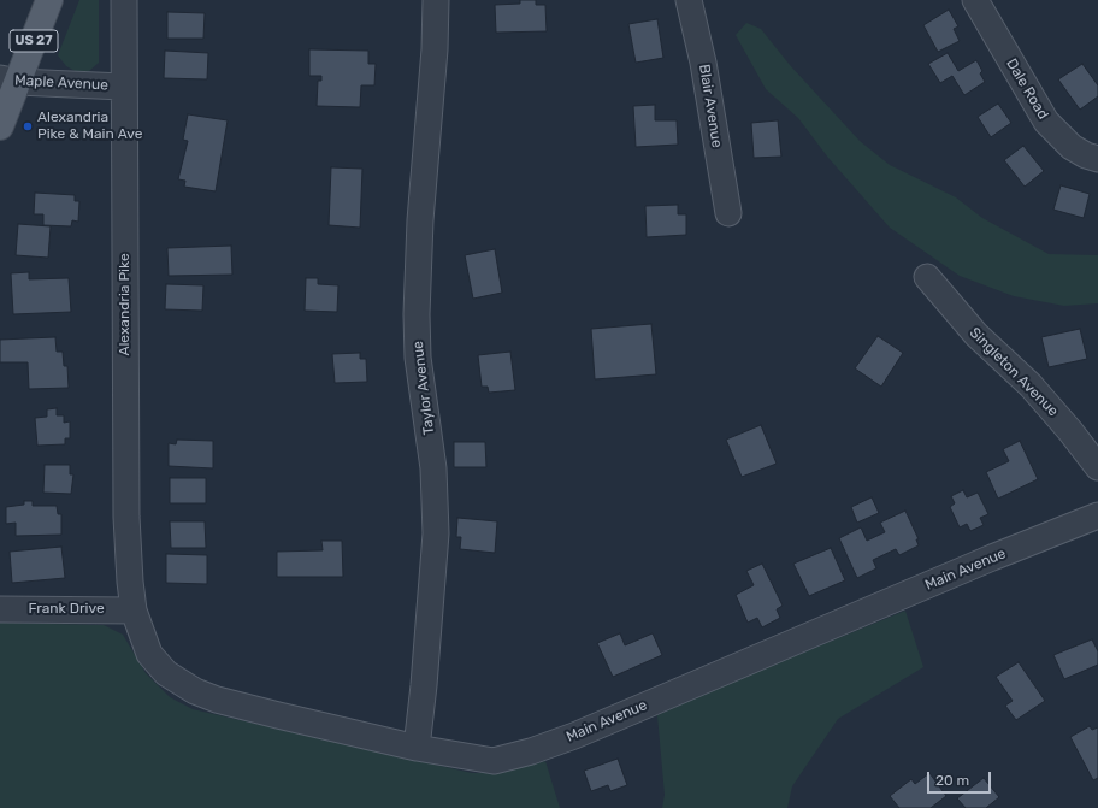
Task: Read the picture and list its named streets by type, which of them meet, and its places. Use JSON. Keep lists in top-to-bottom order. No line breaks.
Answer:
{"streets":{"main road":["US 27"],"street":["Maple Avenue","Dale Road","Blair Avenue","Alexandria Pike","Singleton Avenue","Taylor Avenue","Main Avenue","Frank Drive"]},"crossings":[["US 27","Maple Avenue"],["Maple Avenue","Alexandria Pike"],["Alexandria Pike","Main Avenue"],["Alexandria Pike","Frank Drive"],["Taylor Avenue","Main Avenue"],["Main Avenue","Frank Drive"]],"places":["Alexandria Pike & Main Ave"],"scale_bar":"20 m"}
